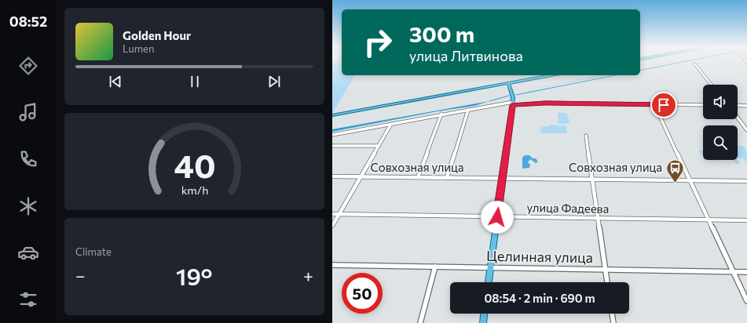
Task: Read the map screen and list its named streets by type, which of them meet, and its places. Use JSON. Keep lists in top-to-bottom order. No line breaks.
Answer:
{"streets":{"street":["Совхозная улица","улица Фадеева","Целинная улица"]},"places":{"bus stop":["Совхозная улица"]},"page":{"tabs":"08:52","turn":["300 m","улица Литвинова"],"song":["Golden Hour","Lumen"],"tile":"Climate","heat":["−","19°","+"],"limit":"50","trip":"08:54 · 2 min · 690 m","gauge":["40","km/h"]}}
